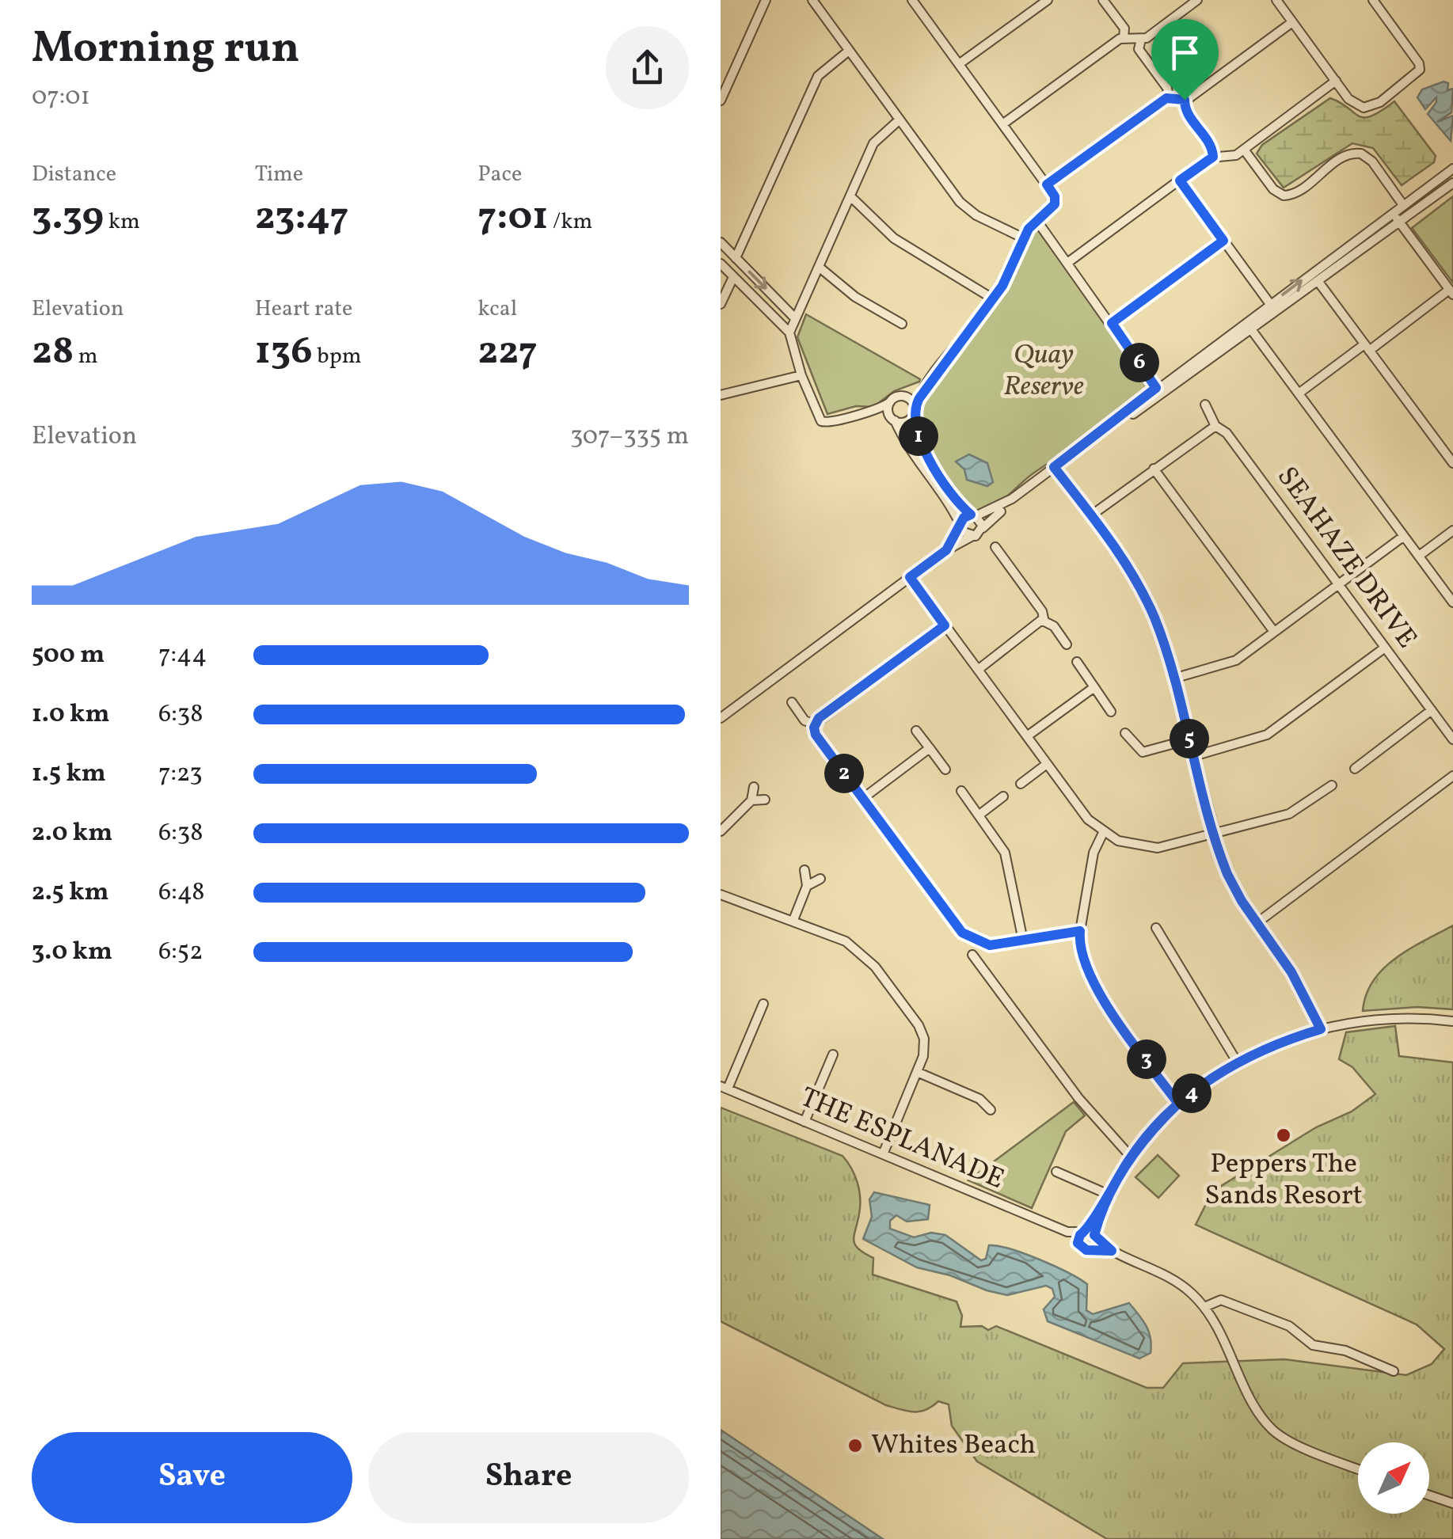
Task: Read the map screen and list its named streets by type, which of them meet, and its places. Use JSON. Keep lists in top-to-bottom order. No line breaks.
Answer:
{"streets":{"street":["SEAHAZE DRIVE","THE ESPLANADE"]},"parks":["Quay Reserve"],"places":["Peppers The Sands Resort","Whites Beach"],"north":"top right","page":{"heading":["Morning run","07:01"],"stats":[["Distance","3.39 km"],["Time","23:47"],["Pace","7:01 /km"],["Elevation","28 m"],["Heart rate","136 bpm"],["kcal","227"]],"pins":["6","1","5","2","3","4"],"chart":["Elevation","307–335 m"],"list":[{"name":"500 m","note":"7:44"},{"name":"1.0 km","note":"6:38"},{"name":"1.5 km","note":"7:23"},{"name":"2.0 km","note":"6:38"},{"name":"2.5 km","note":"6:48"},{"name":"3.0 km","note":"6:52"}],"buttons":["Save","Share"]}}
